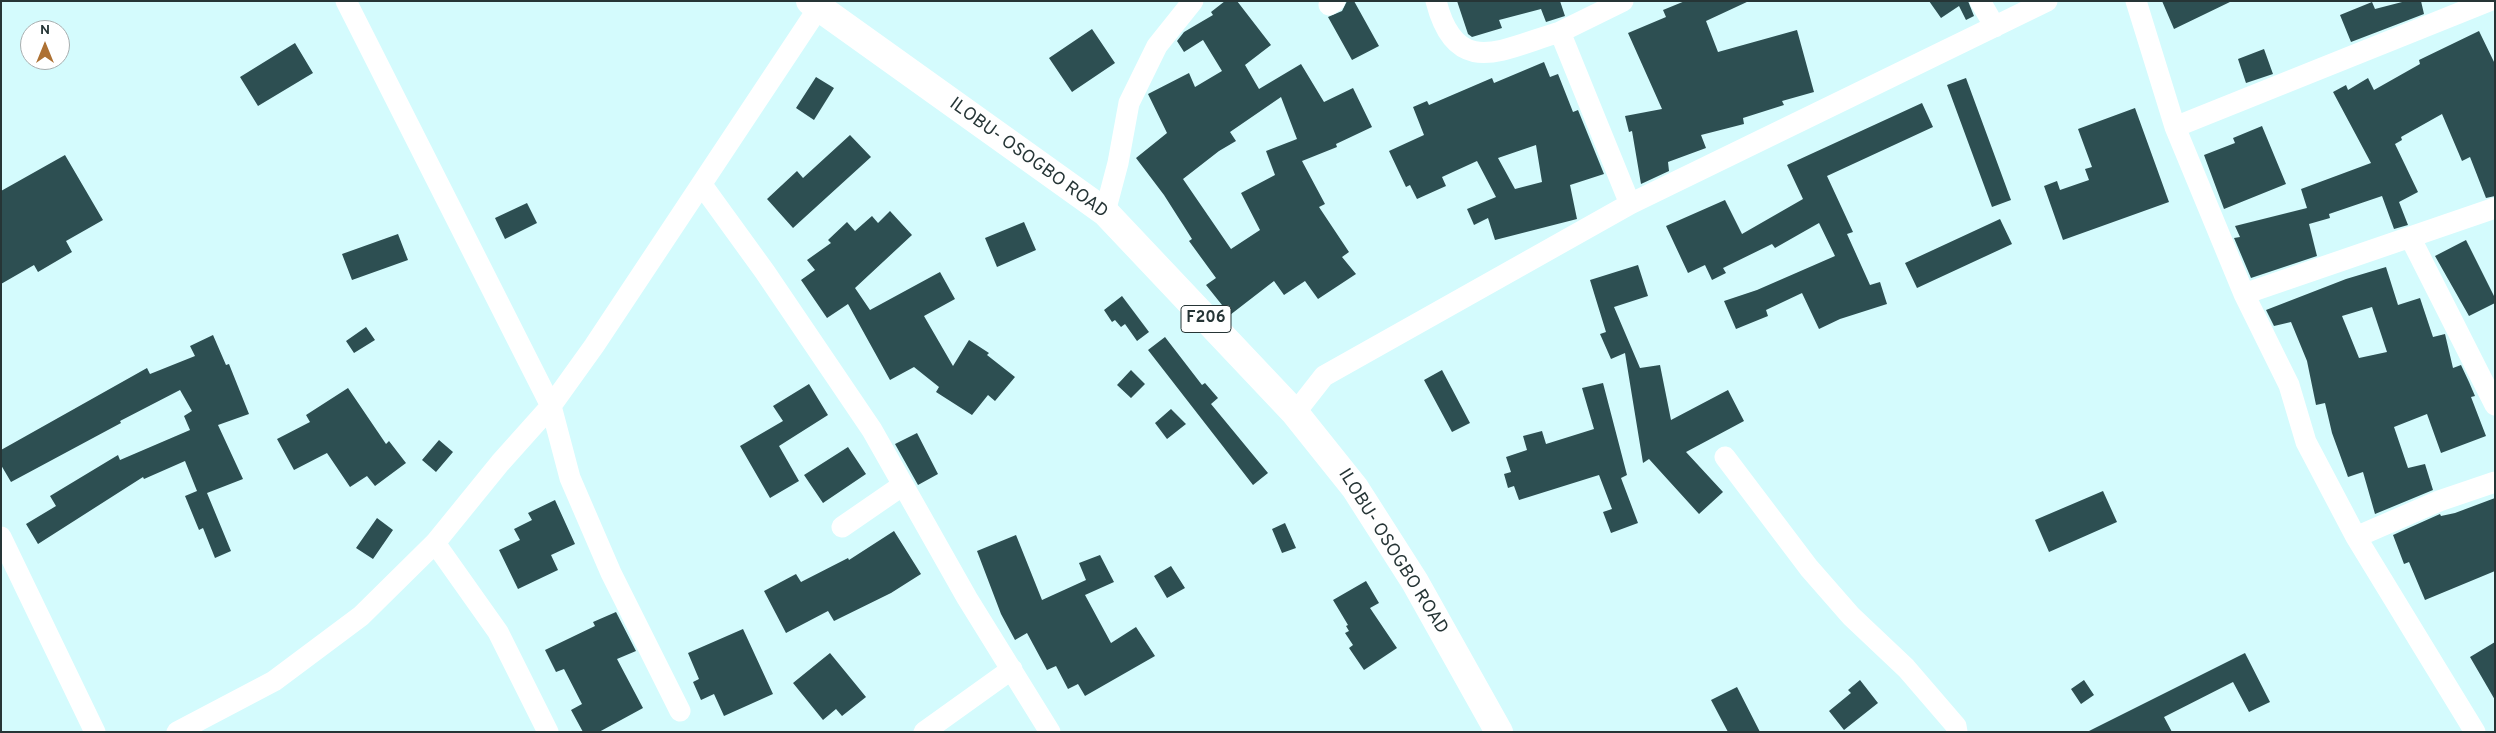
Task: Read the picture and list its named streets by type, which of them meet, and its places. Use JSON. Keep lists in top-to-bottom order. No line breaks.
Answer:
{"streets":{"main road":["ILOBU- OSOGBO ROAD","F206"]},"north":"top"}
